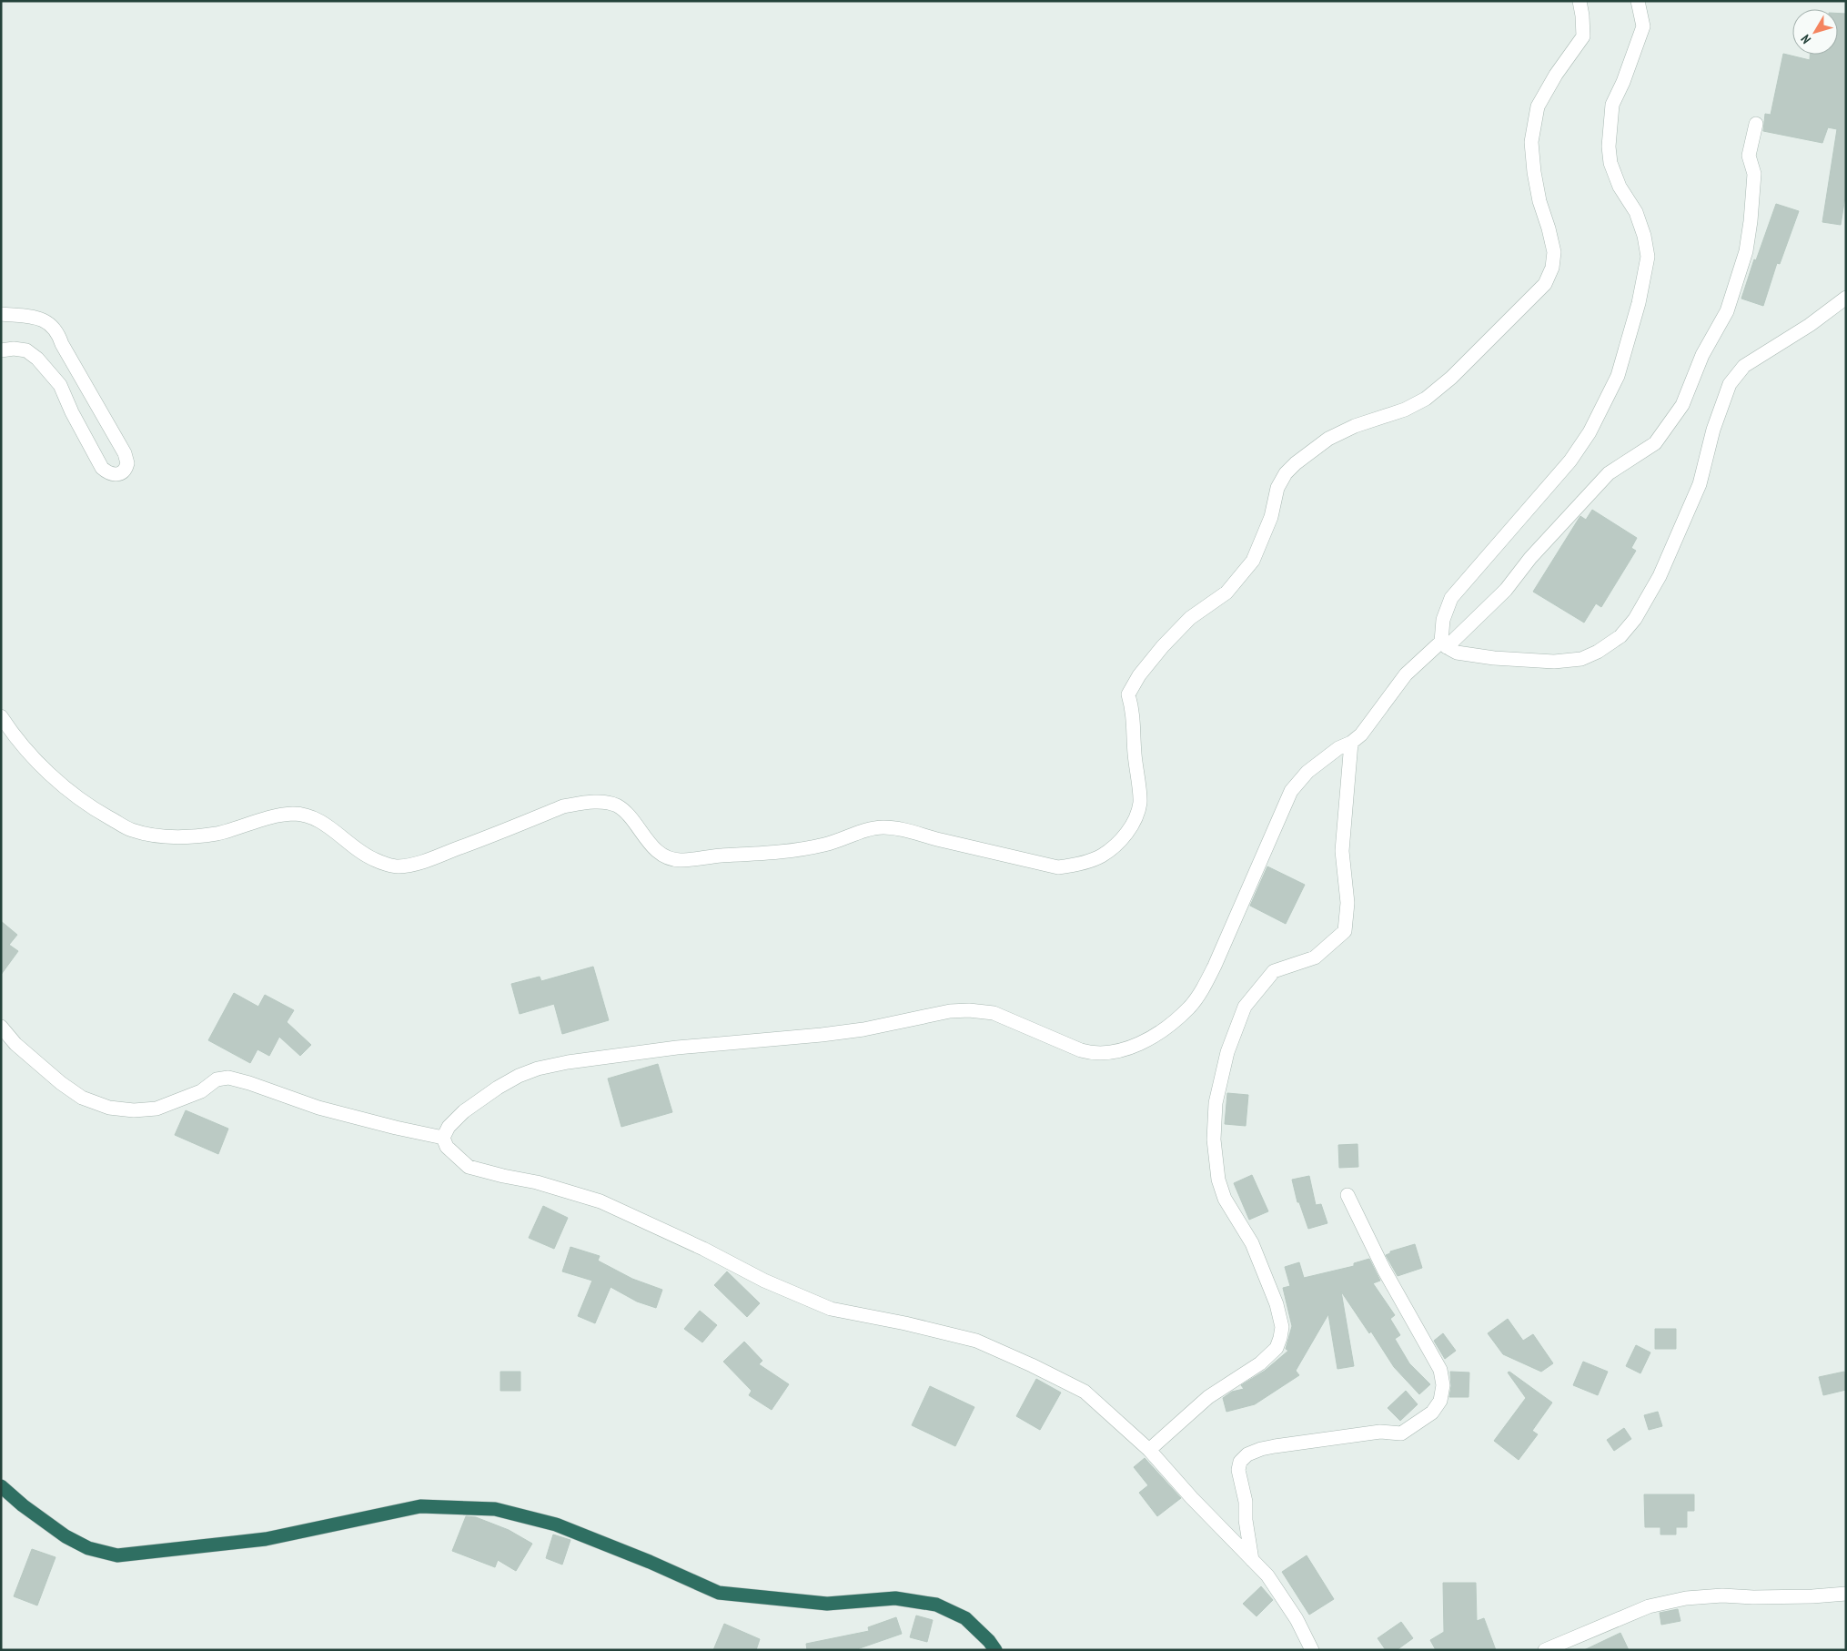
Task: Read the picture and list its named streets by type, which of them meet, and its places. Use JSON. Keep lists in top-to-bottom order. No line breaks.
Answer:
{"north":"bottom left"}
